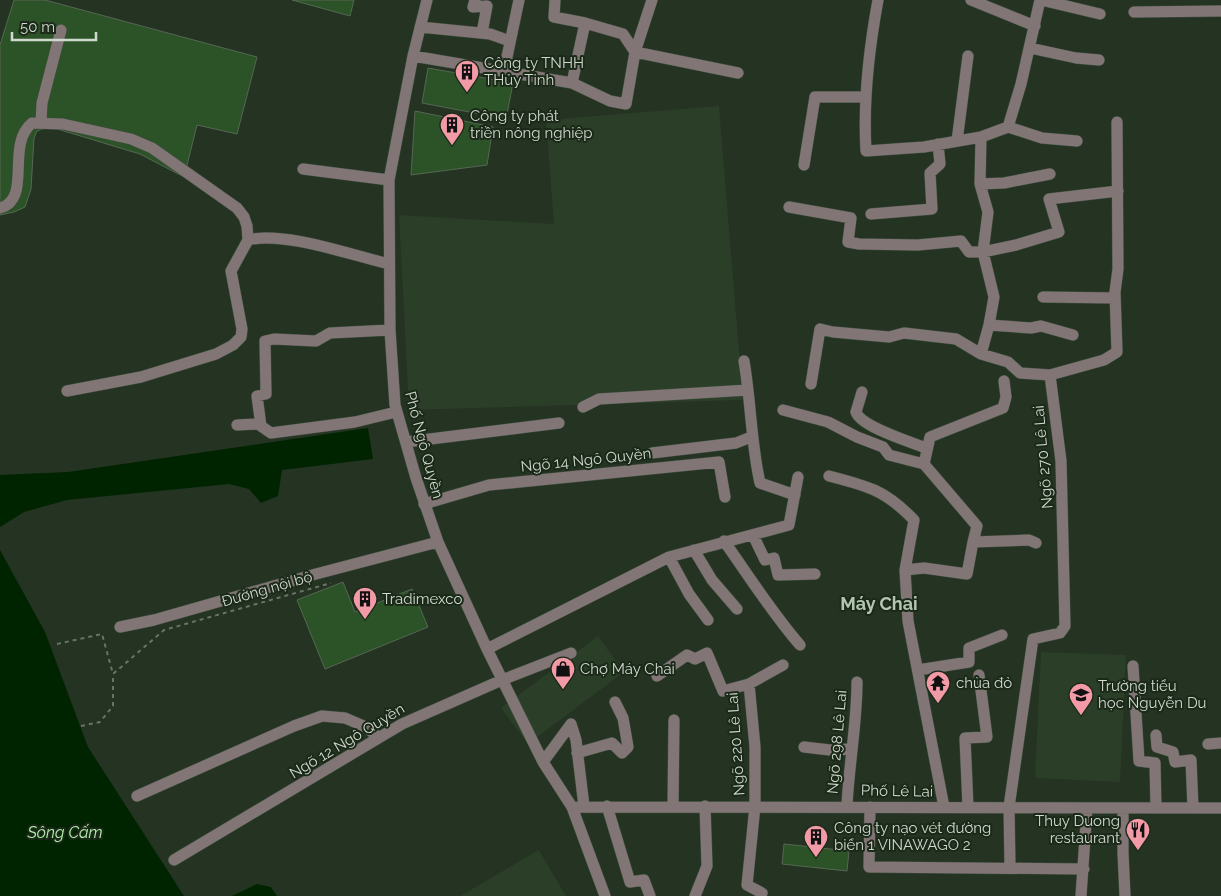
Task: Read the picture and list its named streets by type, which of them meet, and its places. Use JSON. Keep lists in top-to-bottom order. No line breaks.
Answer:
{"streets":{"street":["Phố Ngô Quyền","Ngõ 270 Lê Lai","Ngõ 14 Ngô Quyền","Ngõ 12 Ngô Quyền","Ngõ 298 Lê Lai","Ngõ 220 Lê Lai","Phố Lê Lai"],"path":["Đường nội bộ"]},"crossings":[["Phố Ngô Quyền","Ngõ 14 Ngô Quyền"],["Phố Ngô Quyền","Ngõ 12 Ngô Quyền"],["Phố Ngô Quyền","Phố Lê Lai"],["Ngõ 270 Lê Lai","Phố Lê Lai"],["Ngõ 298 Lê Lai","Phố Lê Lai"],["Ngõ 220 Lê Lai","Phố Lê Lai"]],"districts":["Máy Chai"],"water":["Sông Cấm"],"places":{"building":["Công ty TNHH THủy Tinh","Công ty phát triền nông nghiệp","Tradimexco","Công ty nạo vét đường biển 1 VINAWAGO 2"],"shop":["Chợ Máy Chai"],"temple":["chùa đỏ"],"school or university":["Trường tiểu học Nguyễn Du"],"restaurant":["Thuy Duong restaurant"]},"scale_bar":"50 m"}
